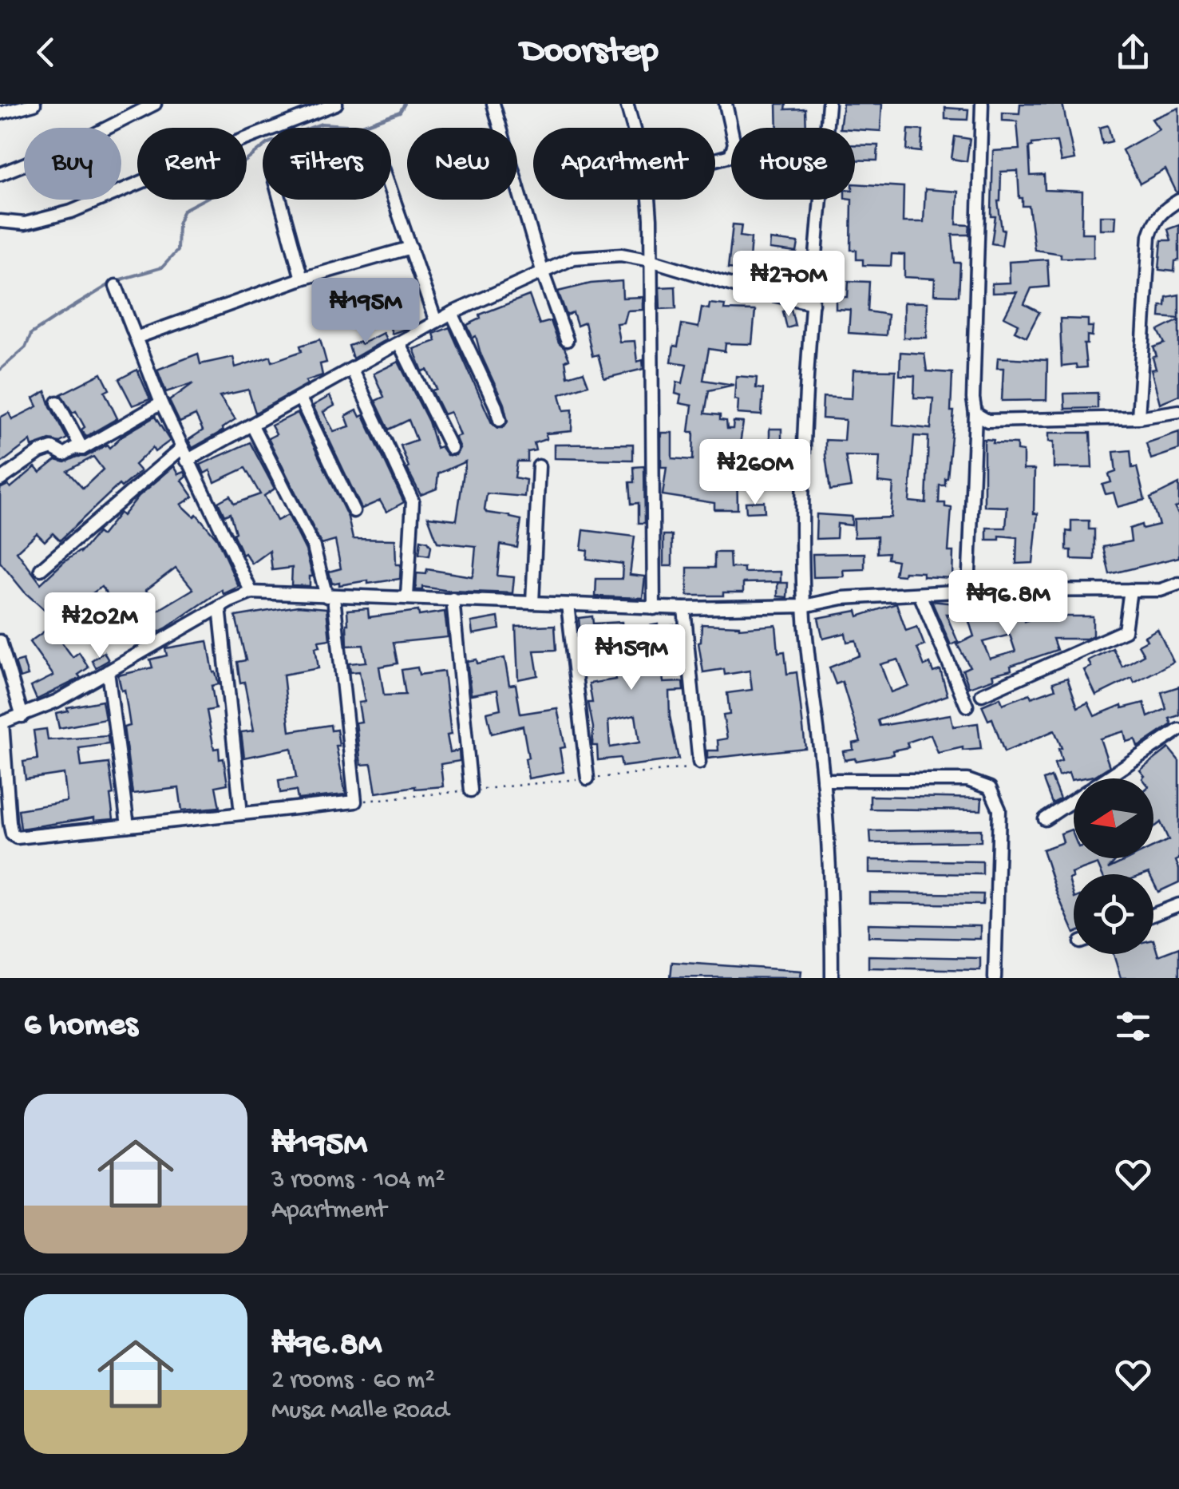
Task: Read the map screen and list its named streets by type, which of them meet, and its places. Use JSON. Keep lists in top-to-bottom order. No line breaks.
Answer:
{"north":"left","page":{"header":"Doorstep","chip":["Buy","Rent","Filters","New","Apartment","House"],"price":["₦270M","₦195M","₦260M","₦96.8M","₦202M","₦159M"],"heading":"6 homes","list":[{"name":"₦195M","note":"3 rooms · 104 m² · Apartment"},{"name":"₦96.8M","note":"2 rooms · 60 m² · Musa Malle Road"}]}}
